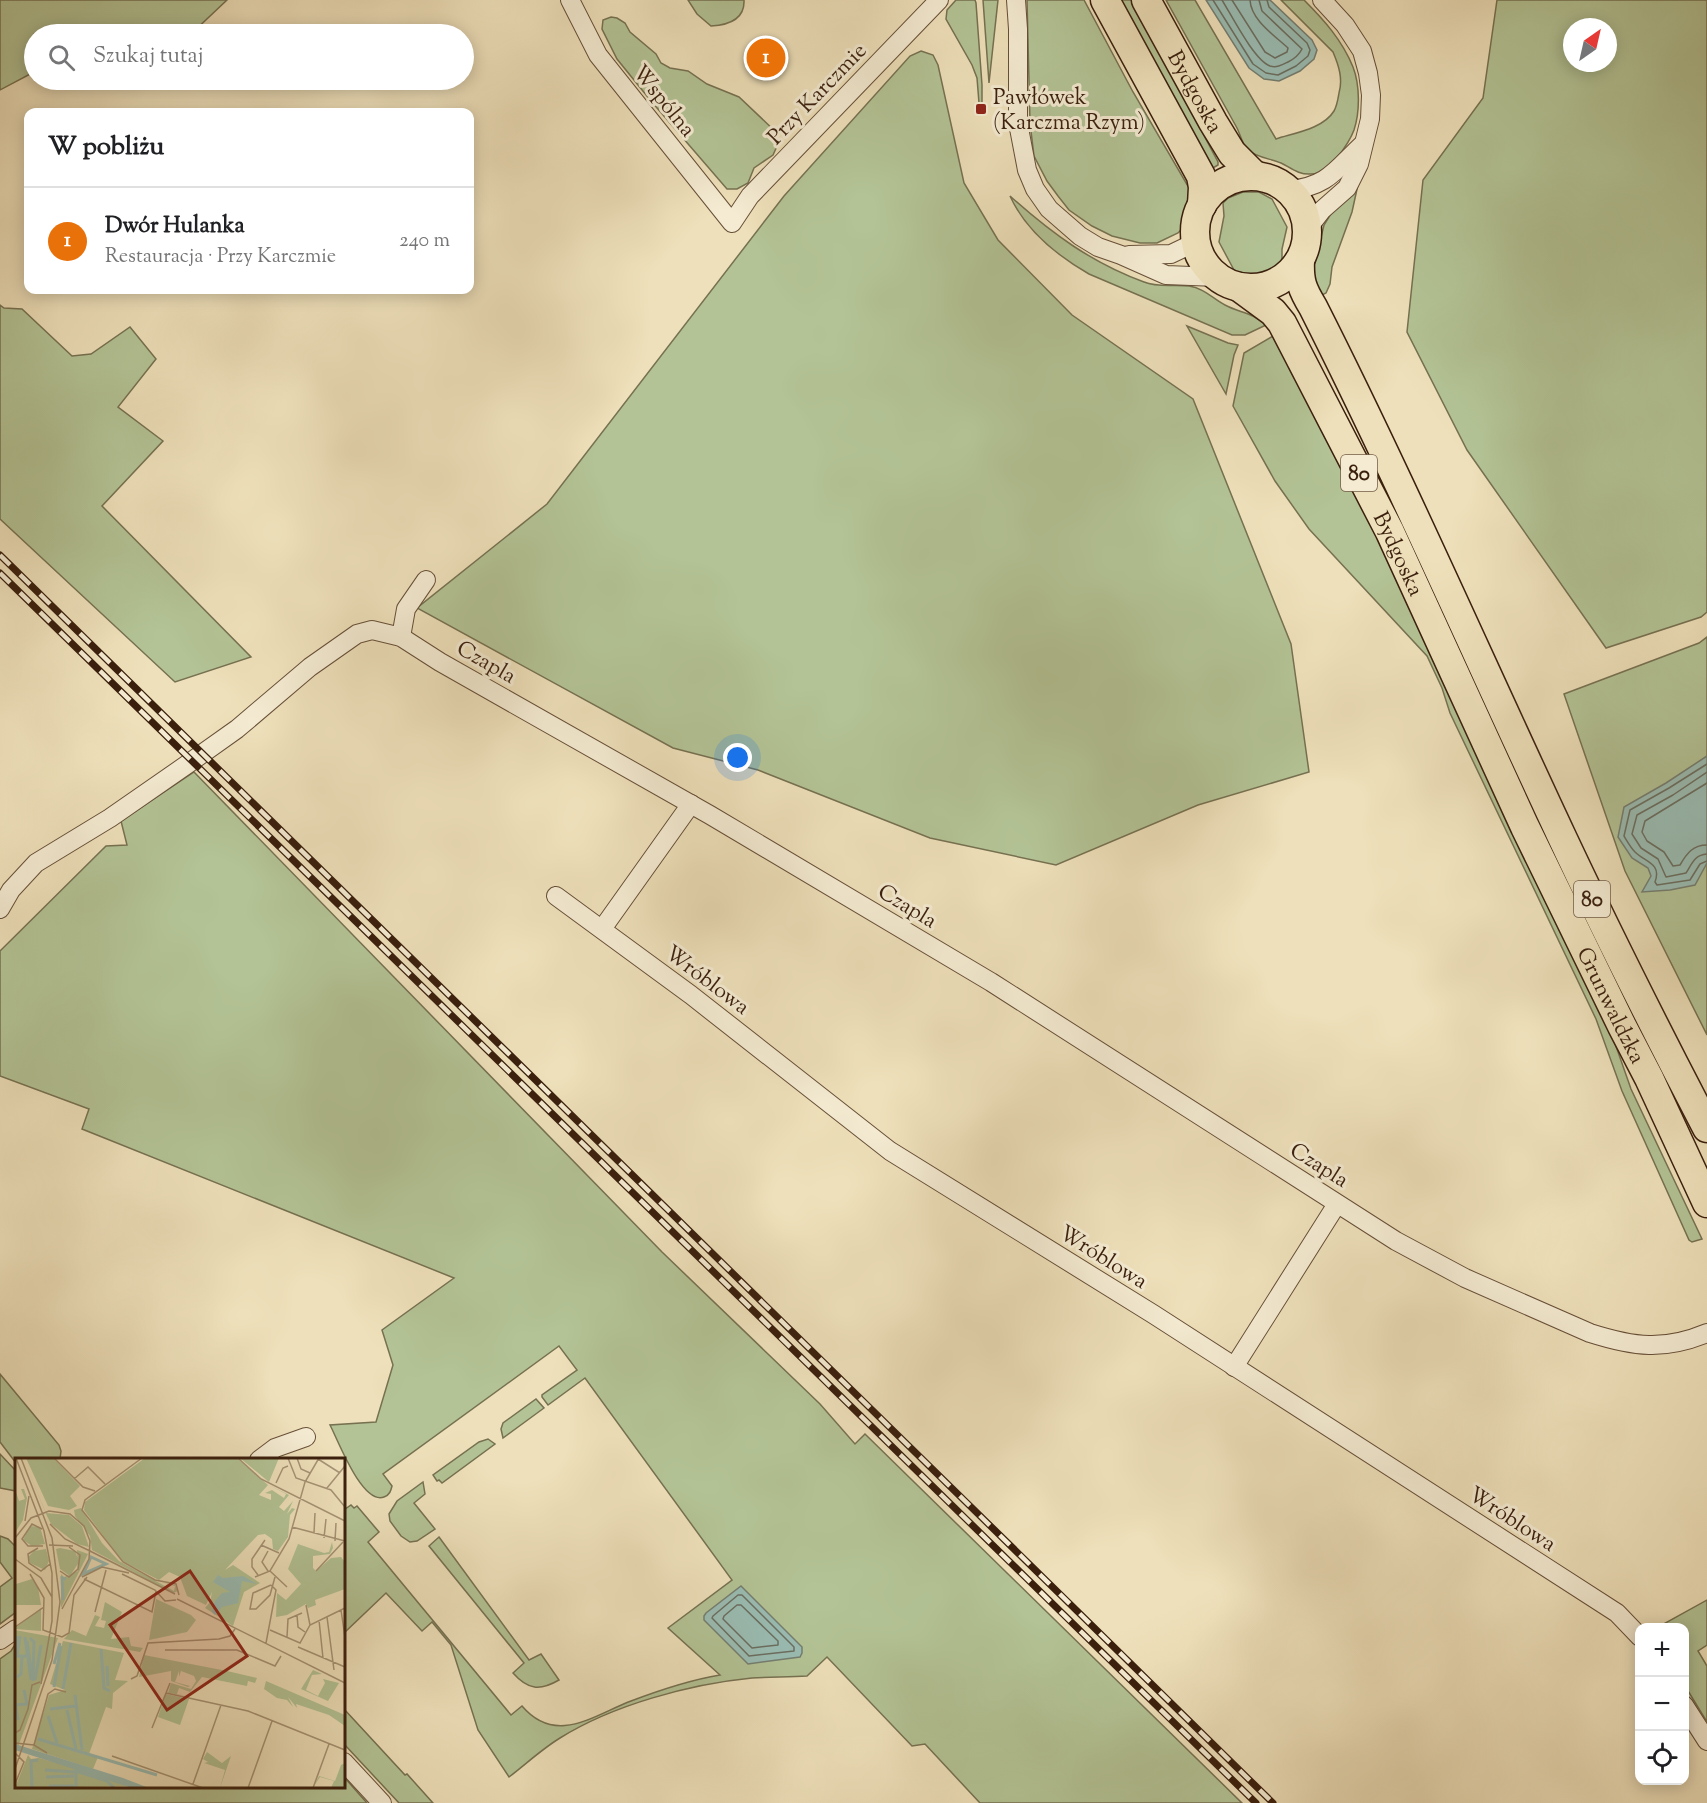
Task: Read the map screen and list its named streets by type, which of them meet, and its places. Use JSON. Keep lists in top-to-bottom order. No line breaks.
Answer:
{"streets":{"main road":["Bydgoska","80","Grunwaldzka"],"street":["Przy Karczmie","Wspólna","Czapla","Wróblowa"]},"crossings":[["Bydgoska","80"],["Bydgoska","Grunwaldzka"],["Przy Karczmie","Wspólna"]],"places":{"transit":["Pawłówek (Karczma Rzym)"]},"north":"top right","page":{"search":"Szukaj tutaj","pins":"1","heading":"W pobliżu","list":[{"mark":"1","name":"Dwór Hulanka","note":"Restauracja · Przy Karczmie","value":"240 m"}],"map_buttons":["+","−"]}}
